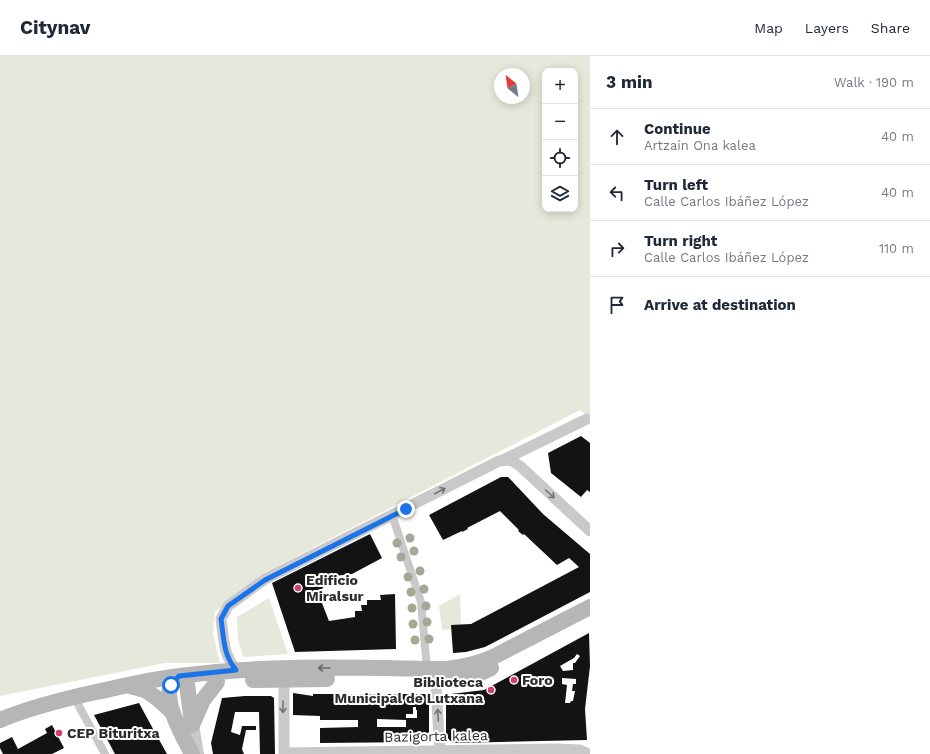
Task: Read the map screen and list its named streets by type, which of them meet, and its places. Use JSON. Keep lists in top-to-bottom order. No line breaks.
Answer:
{"streets":{"street":["Bazigorta kalea"]},"places":["Edificio Miralsur","Foro","Biblioteca Municipal de Lutxana","CEP Bituritxa"],"north":"top left","page":{"header":"Citynav","nav":["Map","Layers","Share"],"heading":["3 min","Walk · 190 m"],"map_buttons":["+","−"],"list":[["Continue","Artzain Ona kalea","40 m"],["Turn left","Calle Carlos Ibáñez López","40 m"],["Turn right","Calle Carlos Ibáñez López","110 m"],"Arrive at destination"]}}
